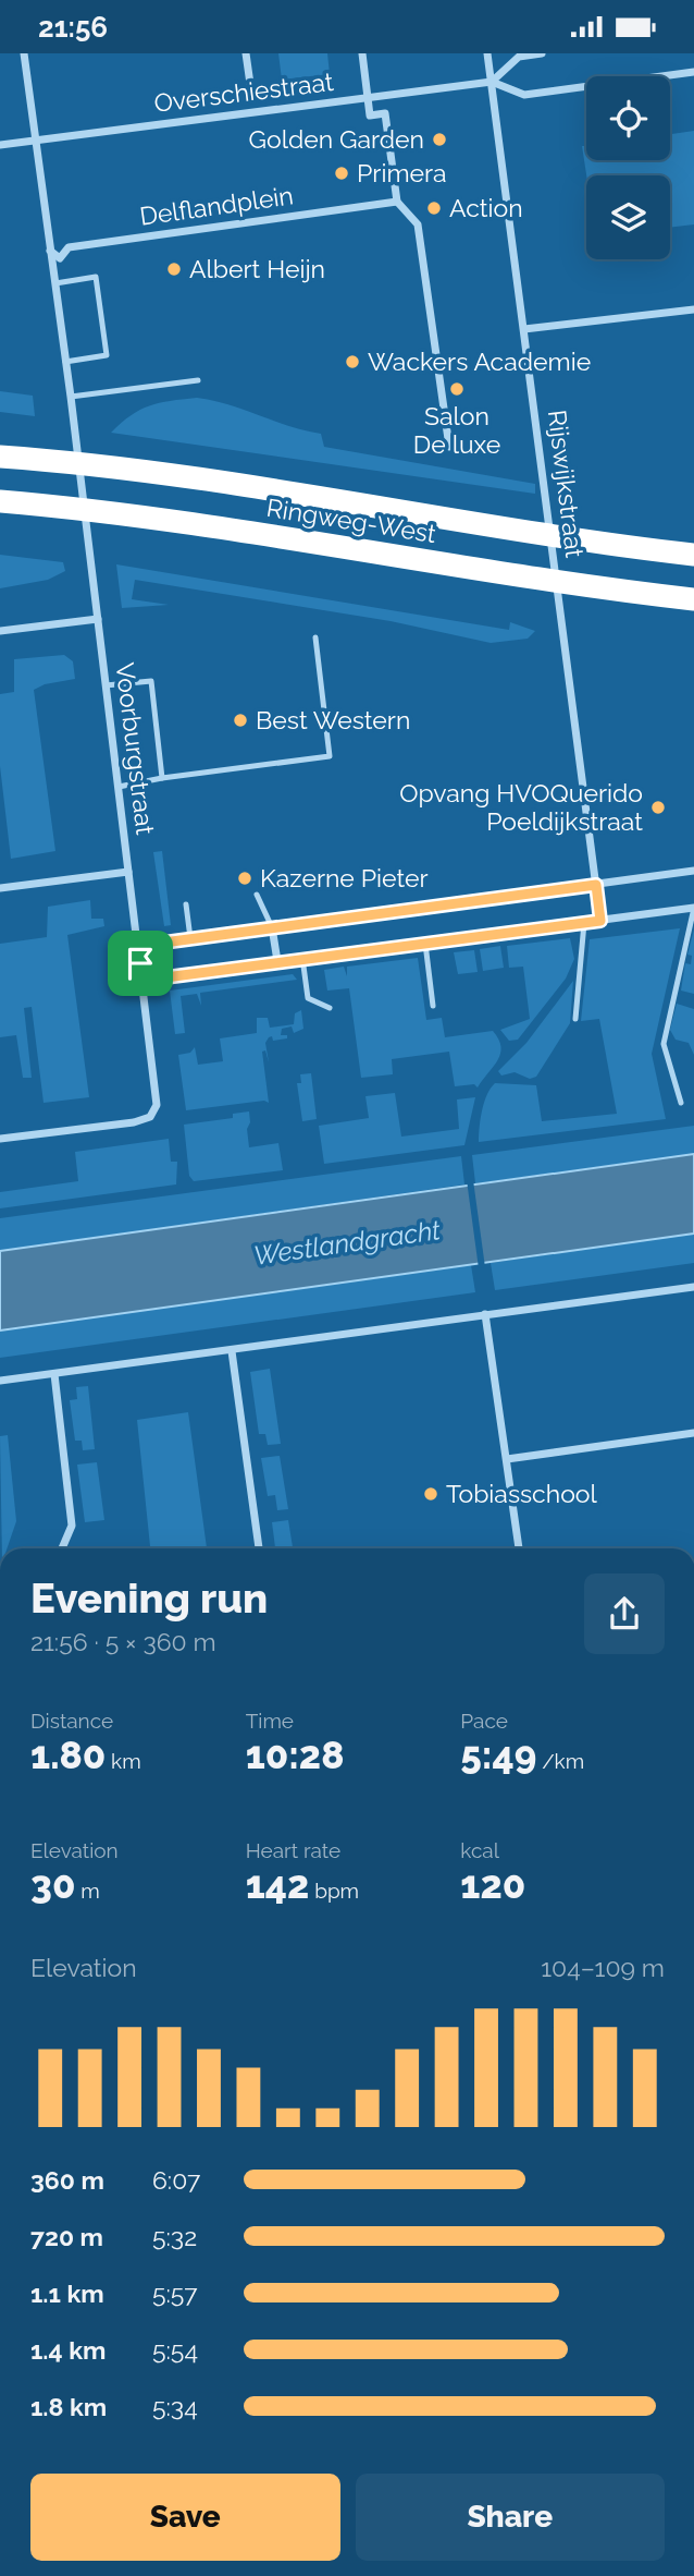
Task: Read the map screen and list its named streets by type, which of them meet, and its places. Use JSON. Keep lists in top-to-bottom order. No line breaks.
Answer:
{"streets":{"highway":["Ringweg-West"],"street":["Overschiestraat","Delflandplein","Rijswijkstraat","Voorburgstraat"]},"crossings":[["Overschiestraat","Rijswijkstraat"],["Overschiestraat","Voorburgstraat"],["Delflandplein","Voorburgstraat"]],"water":["Westlandgracht"],"places":["Golden Garden","Primera","Action","Albert Heijn","Wackers Academie","Salon De luxe","Best Western","Opvang HVOQuerido Poeldijkstraat","Kazerne Pieter","Tobiasschool"],"page":{"status":"21:56","heading":["Evening run","21:56 · 5 × 360 m"],"stats":[["Distance","1.80 km"],["Time","10:28"],["Pace","5:49 /km"],["Elevation","30 m"],["Heart rate","142 bpm"],["kcal","120"]],"chart":["Elevation","104–109 m"],"list":[{"name":"360 m","note":"6:07"},{"name":"720 m","note":"5:32"},{"name":"1.1 km","note":"5:57"},{"name":"1.4 km","note":"5:54"},{"name":"1.8 km","note":"5:34"}],"buttons":["Save","Share"]}}
